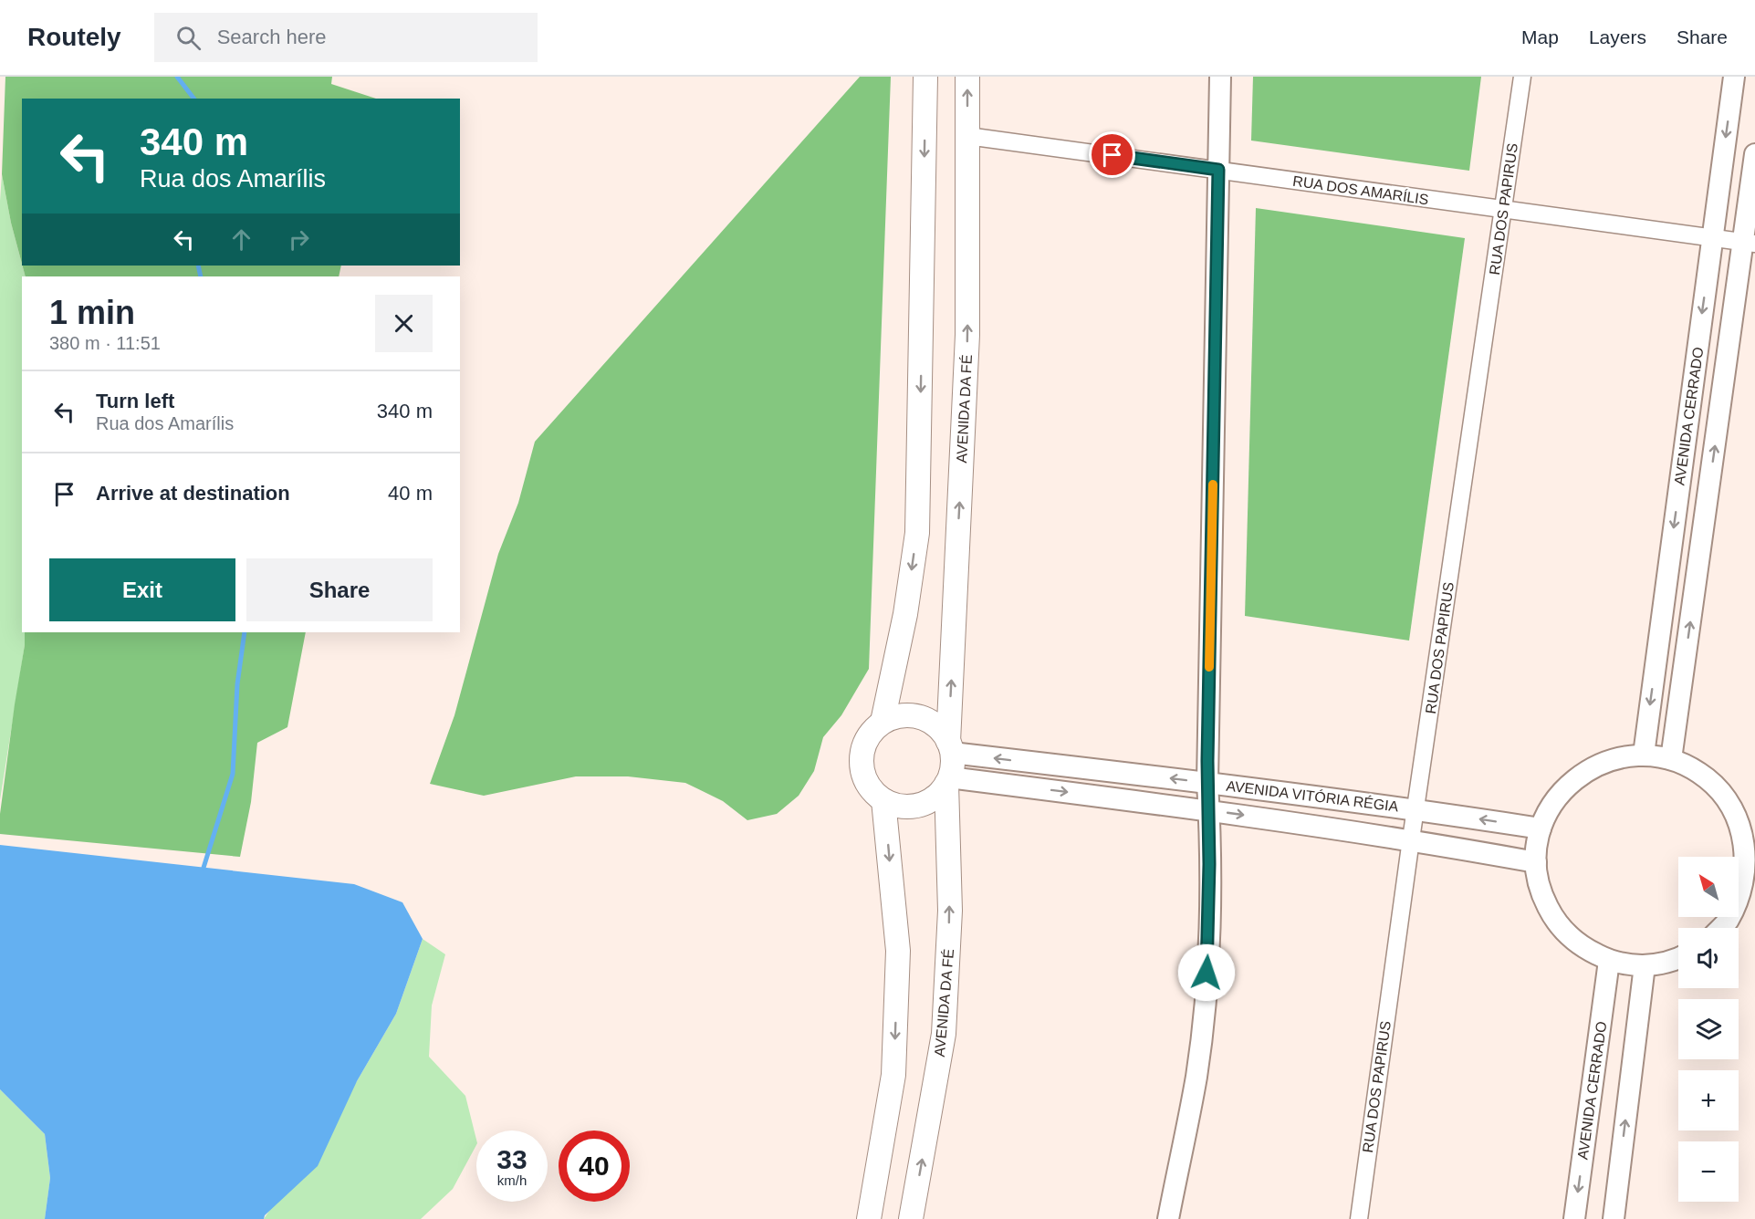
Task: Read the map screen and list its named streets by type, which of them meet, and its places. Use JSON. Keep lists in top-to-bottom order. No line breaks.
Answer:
{"streets":{"main road":["AVENIDA DA FÉ"],"street":["RUA DOS AMARÍLIS","RUA DOS PAPIRUS","AVENIDA CERRADO","AVENIDA VITÓRIA RÉGIA"]},"crossings":[["RUA DOS AMARÍLIS","RUA DOS PAPIRUS"],["RUA DOS AMARÍLIS","AVENIDA DA FÉ"],["RUA DOS AMARÍLIS","AVENIDA CERRADO"],["RUA DOS PAPIRUS","AVENIDA VITÓRIA RÉGIA"],["AVENIDA DA FÉ","AVENIDA VITÓRIA RÉGIA"]],"north":"top left","page":{"header":"Routely","search":"Search here","nav":["Map","Layers","Share"],"turn":["340 m","Rua dos Amarílis"],"heading":["1 min","380 m · 11:51"],"list":[{"name":"Turn left","note":"Rua dos Amarílis","value":"340 m"},{"name":"Arrive at destination","value":"40 m"}],"buttons":["Exit","Share"],"map_buttons":["+","−"],"speed":"33 km/h","limit":"40"}}
